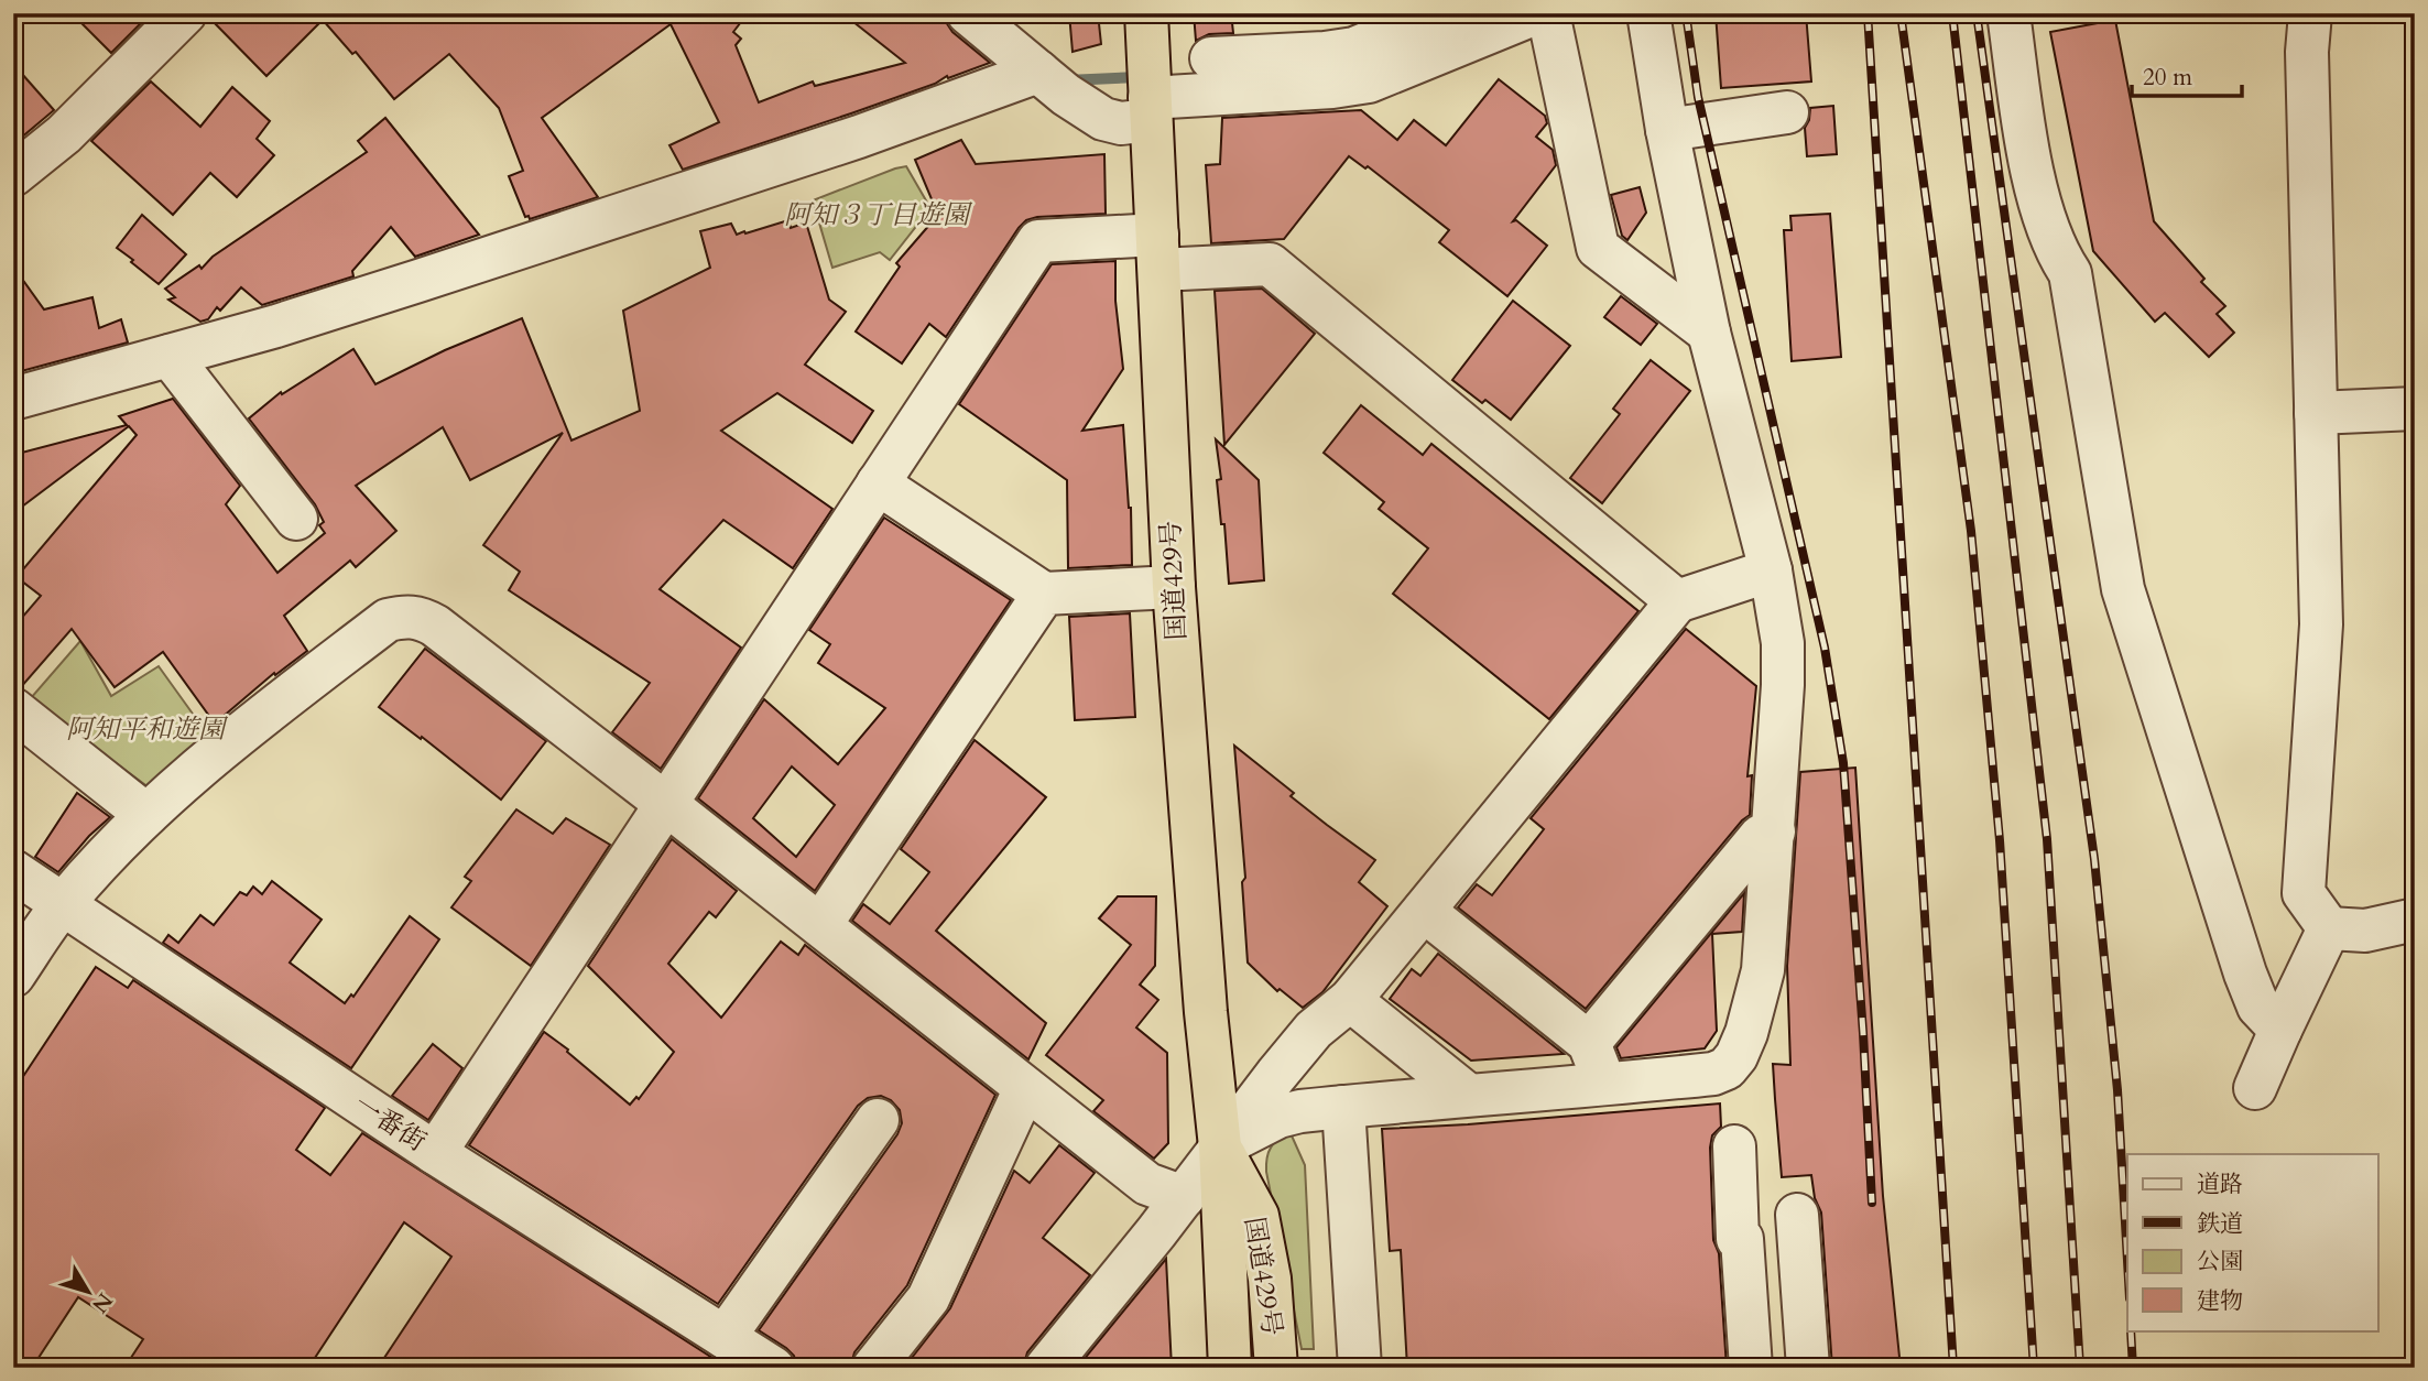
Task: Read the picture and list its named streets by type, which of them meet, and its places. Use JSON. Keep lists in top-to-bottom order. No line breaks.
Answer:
{"streets":{"highway":["国道429号"],"street":["一番街"]},"parks":["阿知３丁目遊園","阿知平和遊園"],"legend":["道路","鉄道","公園","建物"],"scale_bar":"20 m","north":"bottom right"}
